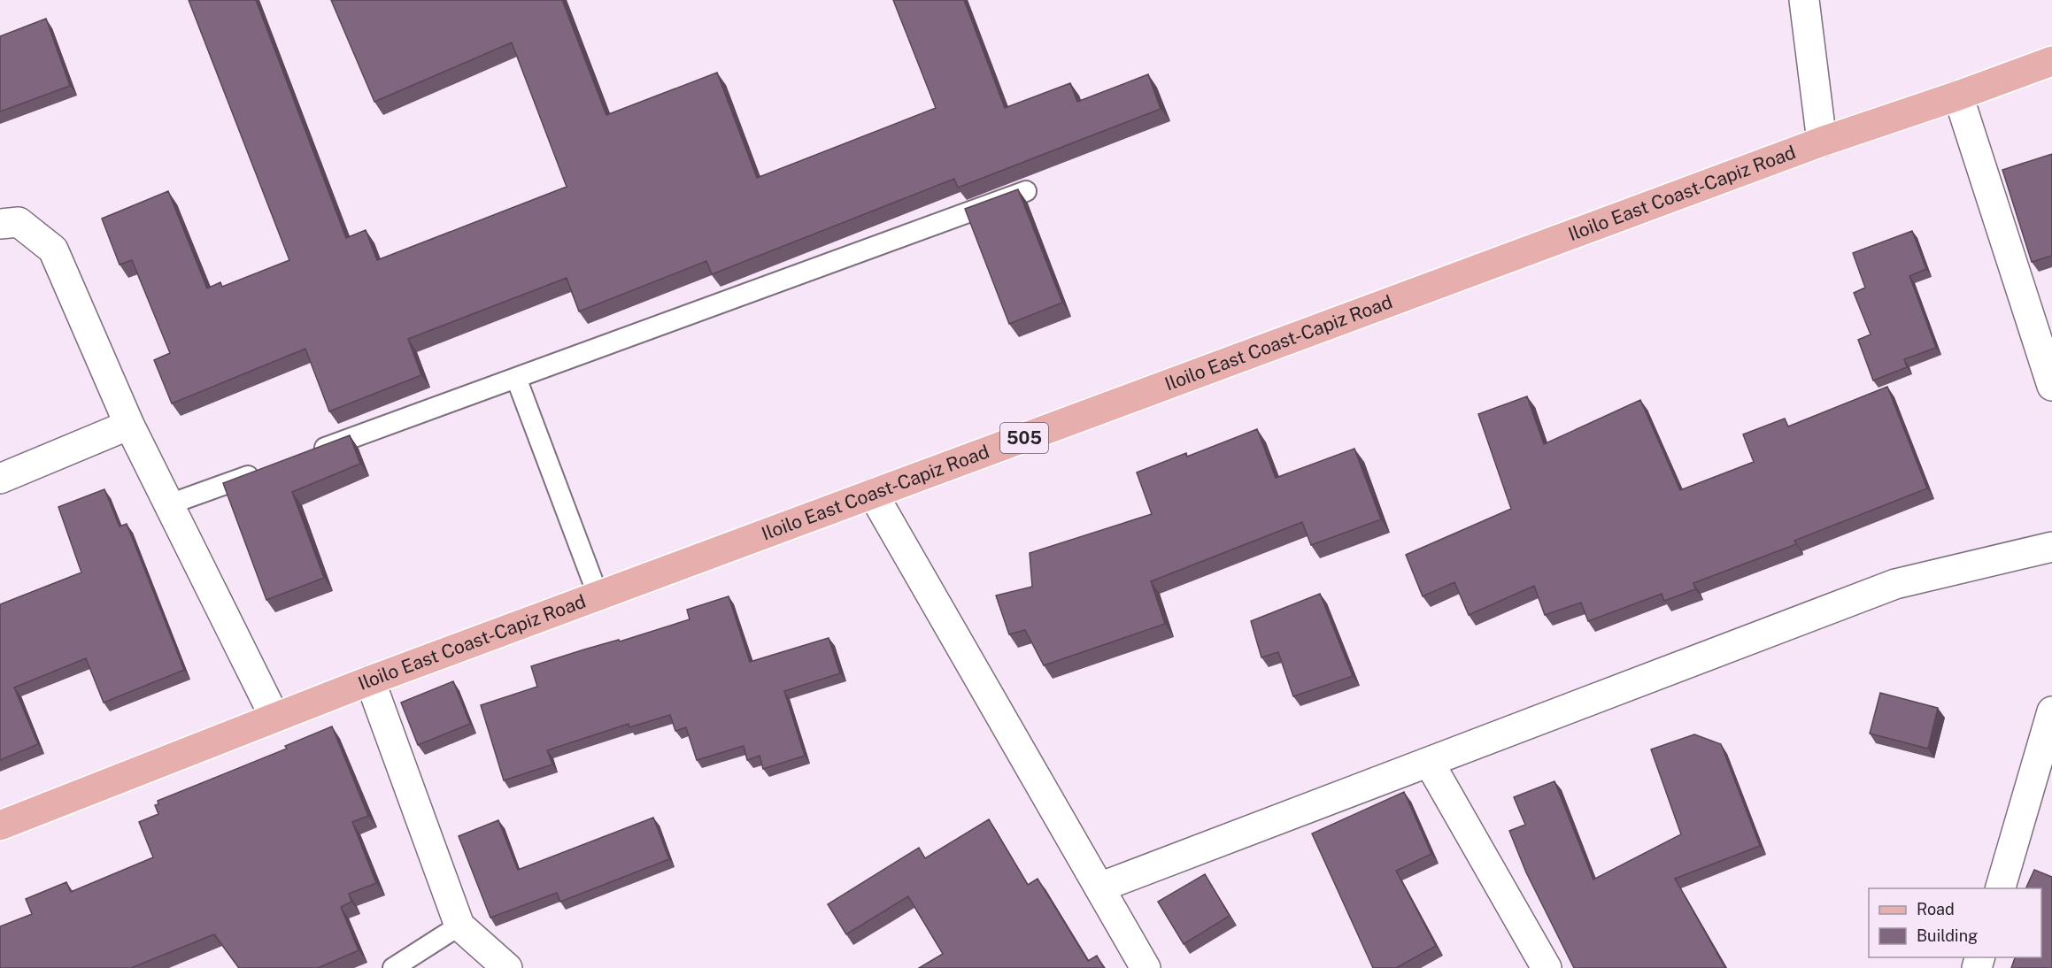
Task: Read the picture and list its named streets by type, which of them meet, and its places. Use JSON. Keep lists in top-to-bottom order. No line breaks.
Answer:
{"streets":{"main road":["Iloilo East Coast-Capiz Road","505"]},"legend":["Road","Building"]}
